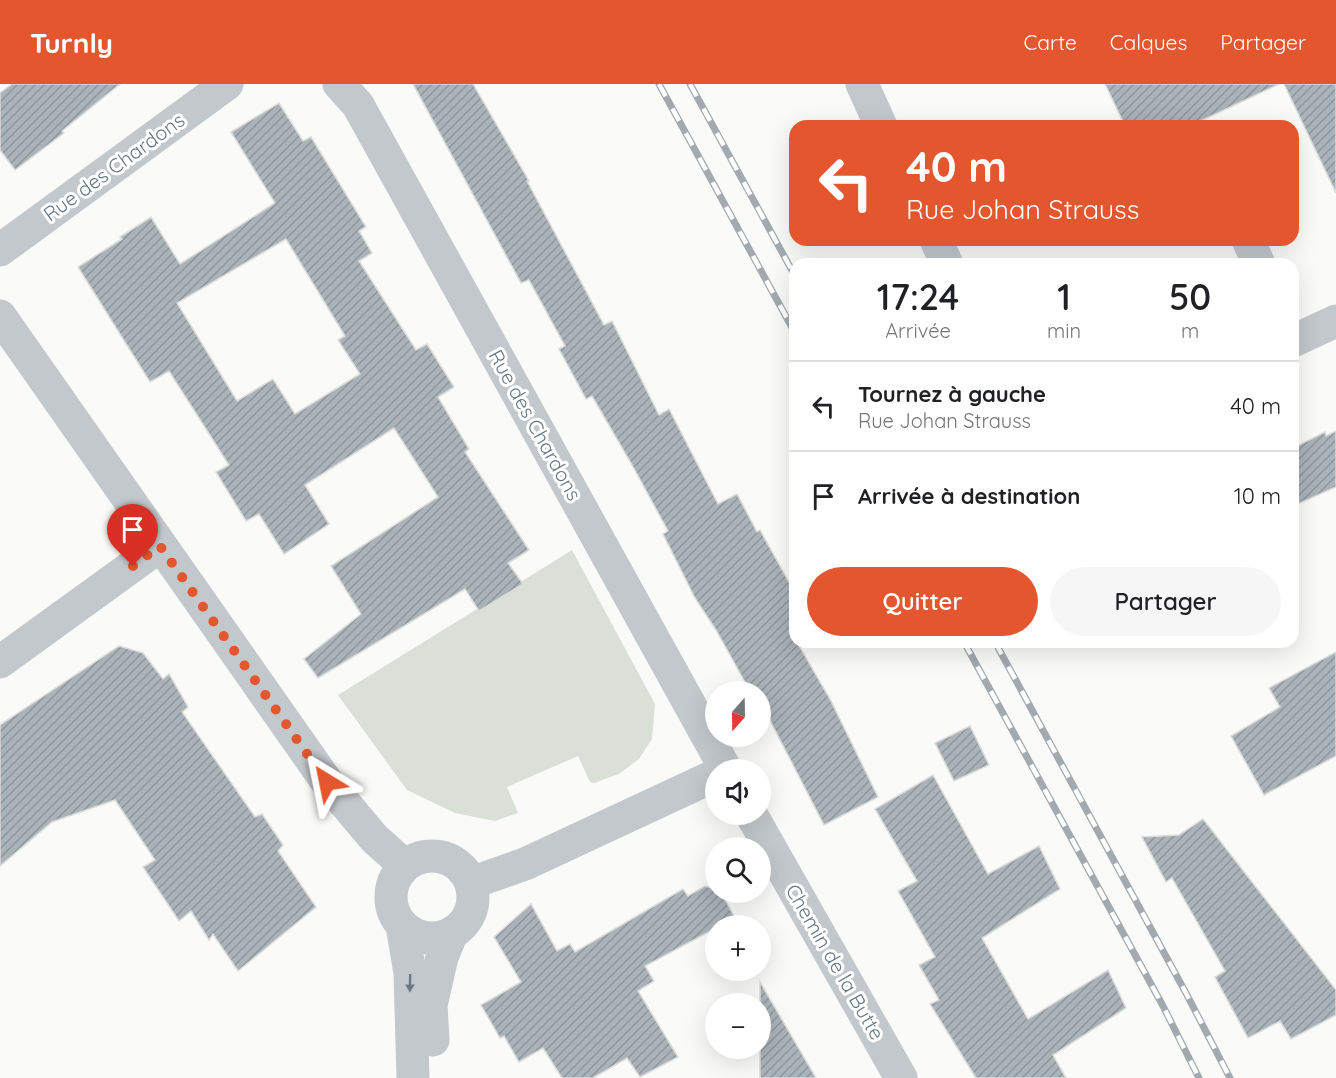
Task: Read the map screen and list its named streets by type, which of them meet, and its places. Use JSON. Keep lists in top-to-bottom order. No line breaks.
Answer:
{"streets":{"street":["Rue des Chardons","Chemin de la Butte"]},"north":"bottom","page":{"header":"Turnly","nav":["Carte","Calques","Partager"],"turn":["40 m","Rue Johan Strauss"],"eta":["17:24","Arrivée","1","min","50","m"],"list":[{"name":"Tournez à gauche","note":"Rue Johan Strauss","value":"40 m"},{"name":"Arrivée à destination","value":"10 m"}],"buttons":["Quitter","Partager"],"map_buttons":["+","−"]}}
